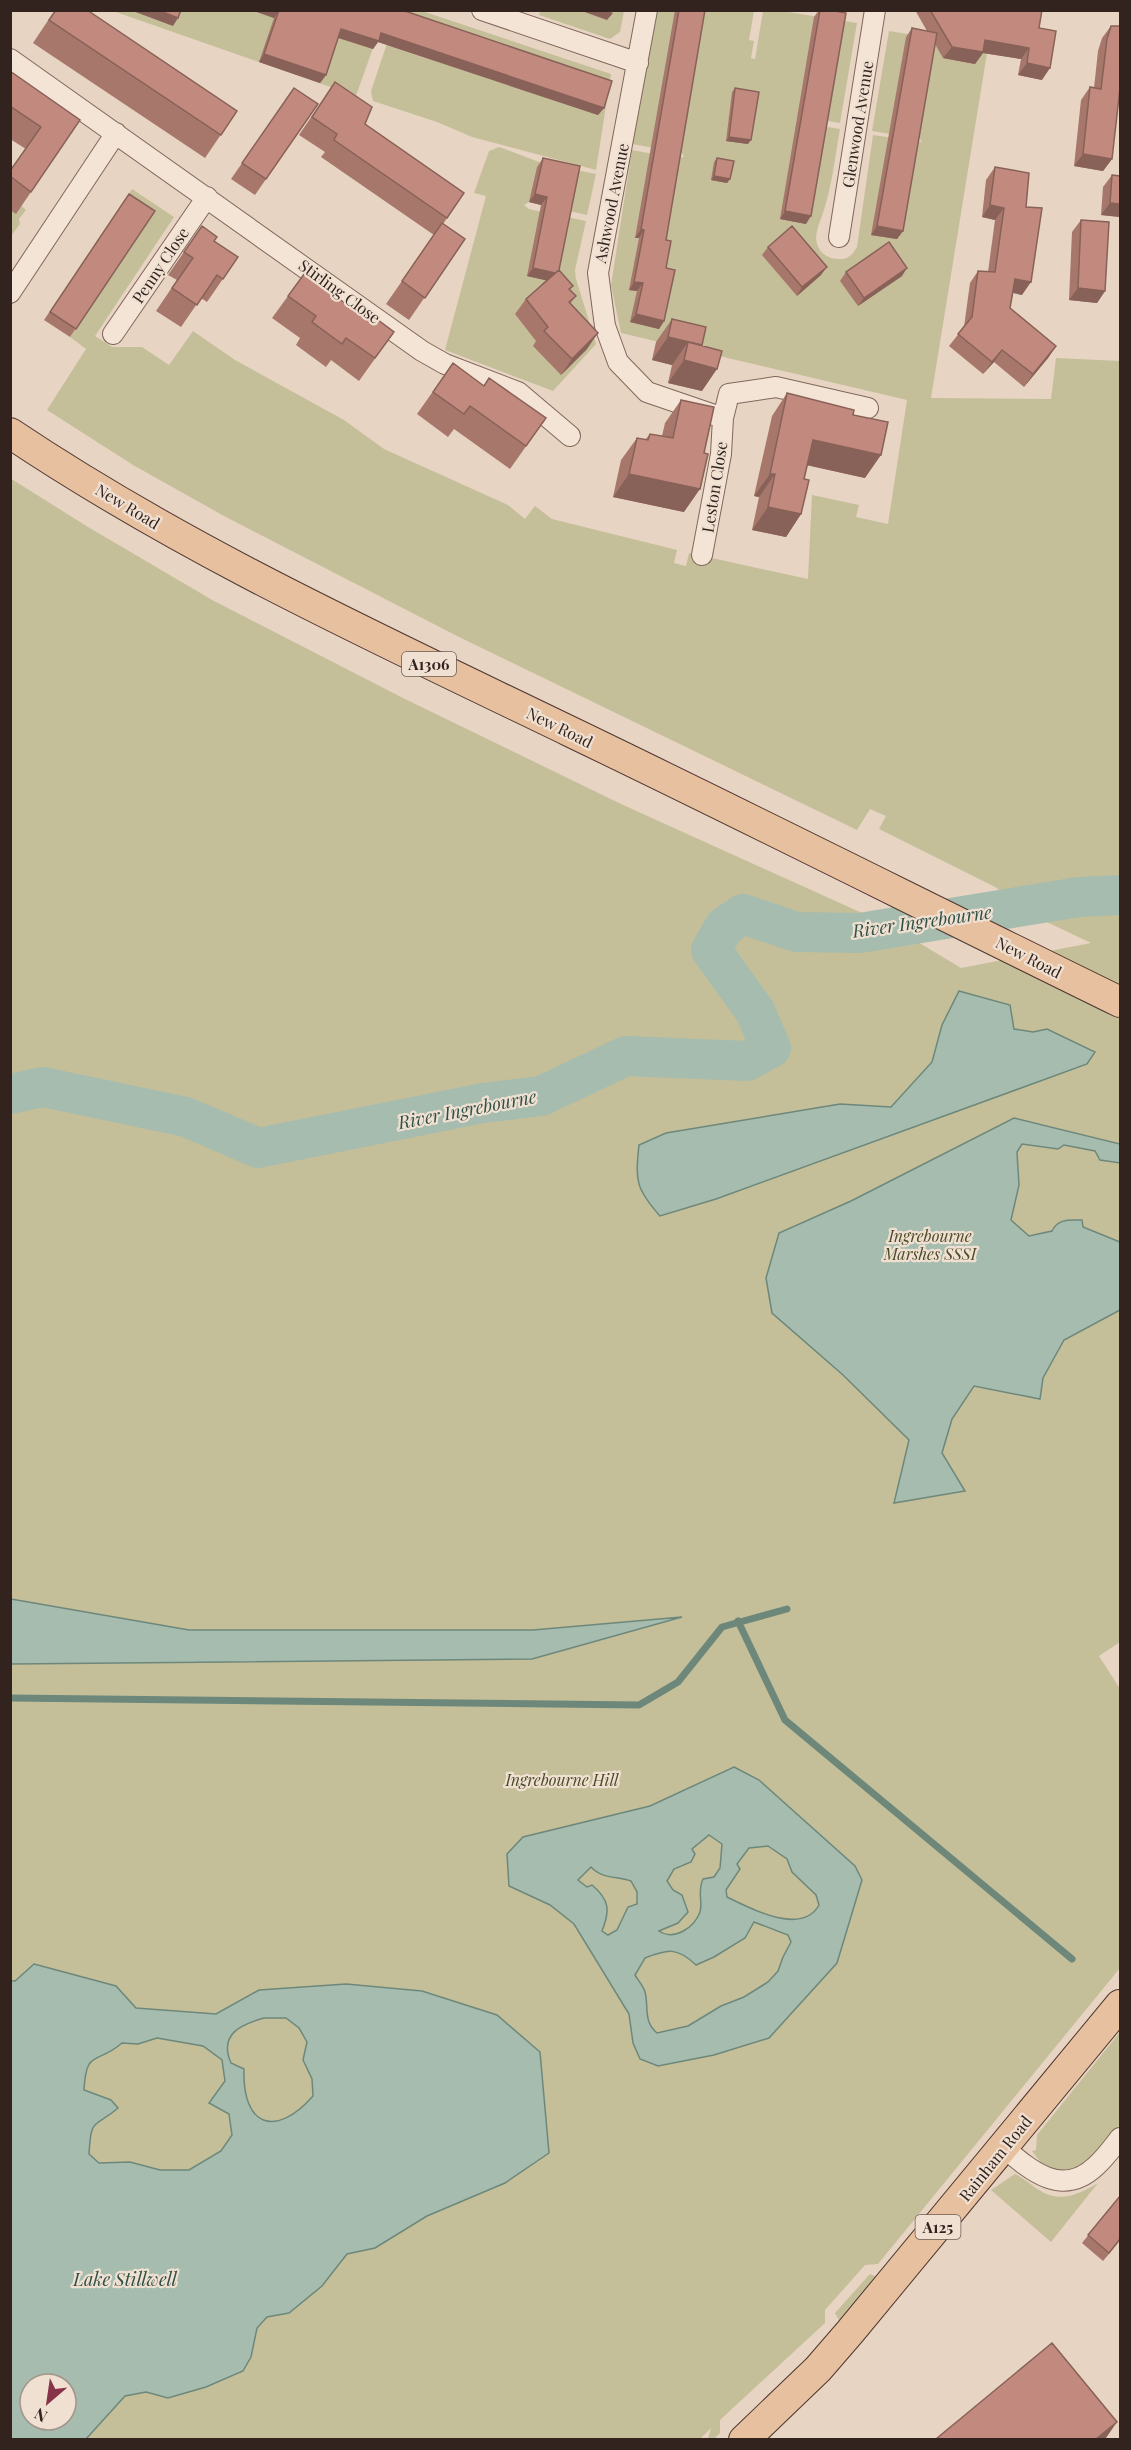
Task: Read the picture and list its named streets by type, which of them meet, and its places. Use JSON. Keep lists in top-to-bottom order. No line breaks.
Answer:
{"streets":{"main road":["New Road","A1306","Rainham Road","A125"],"street":["Glenwood Avenue","Ashwood Avenue","Penny Close","Stirling Close","Leston Close"]},"crossings":[["Ashwood Avenue","Leston Close"],["Penny Close","Stirling Close"]],"water":["River Ingrebourne","Lake Stillwell"],"parks":["Ingrebourne Marshes SSSI","Ingrebourne Hill"],"north":"bottom left"}
